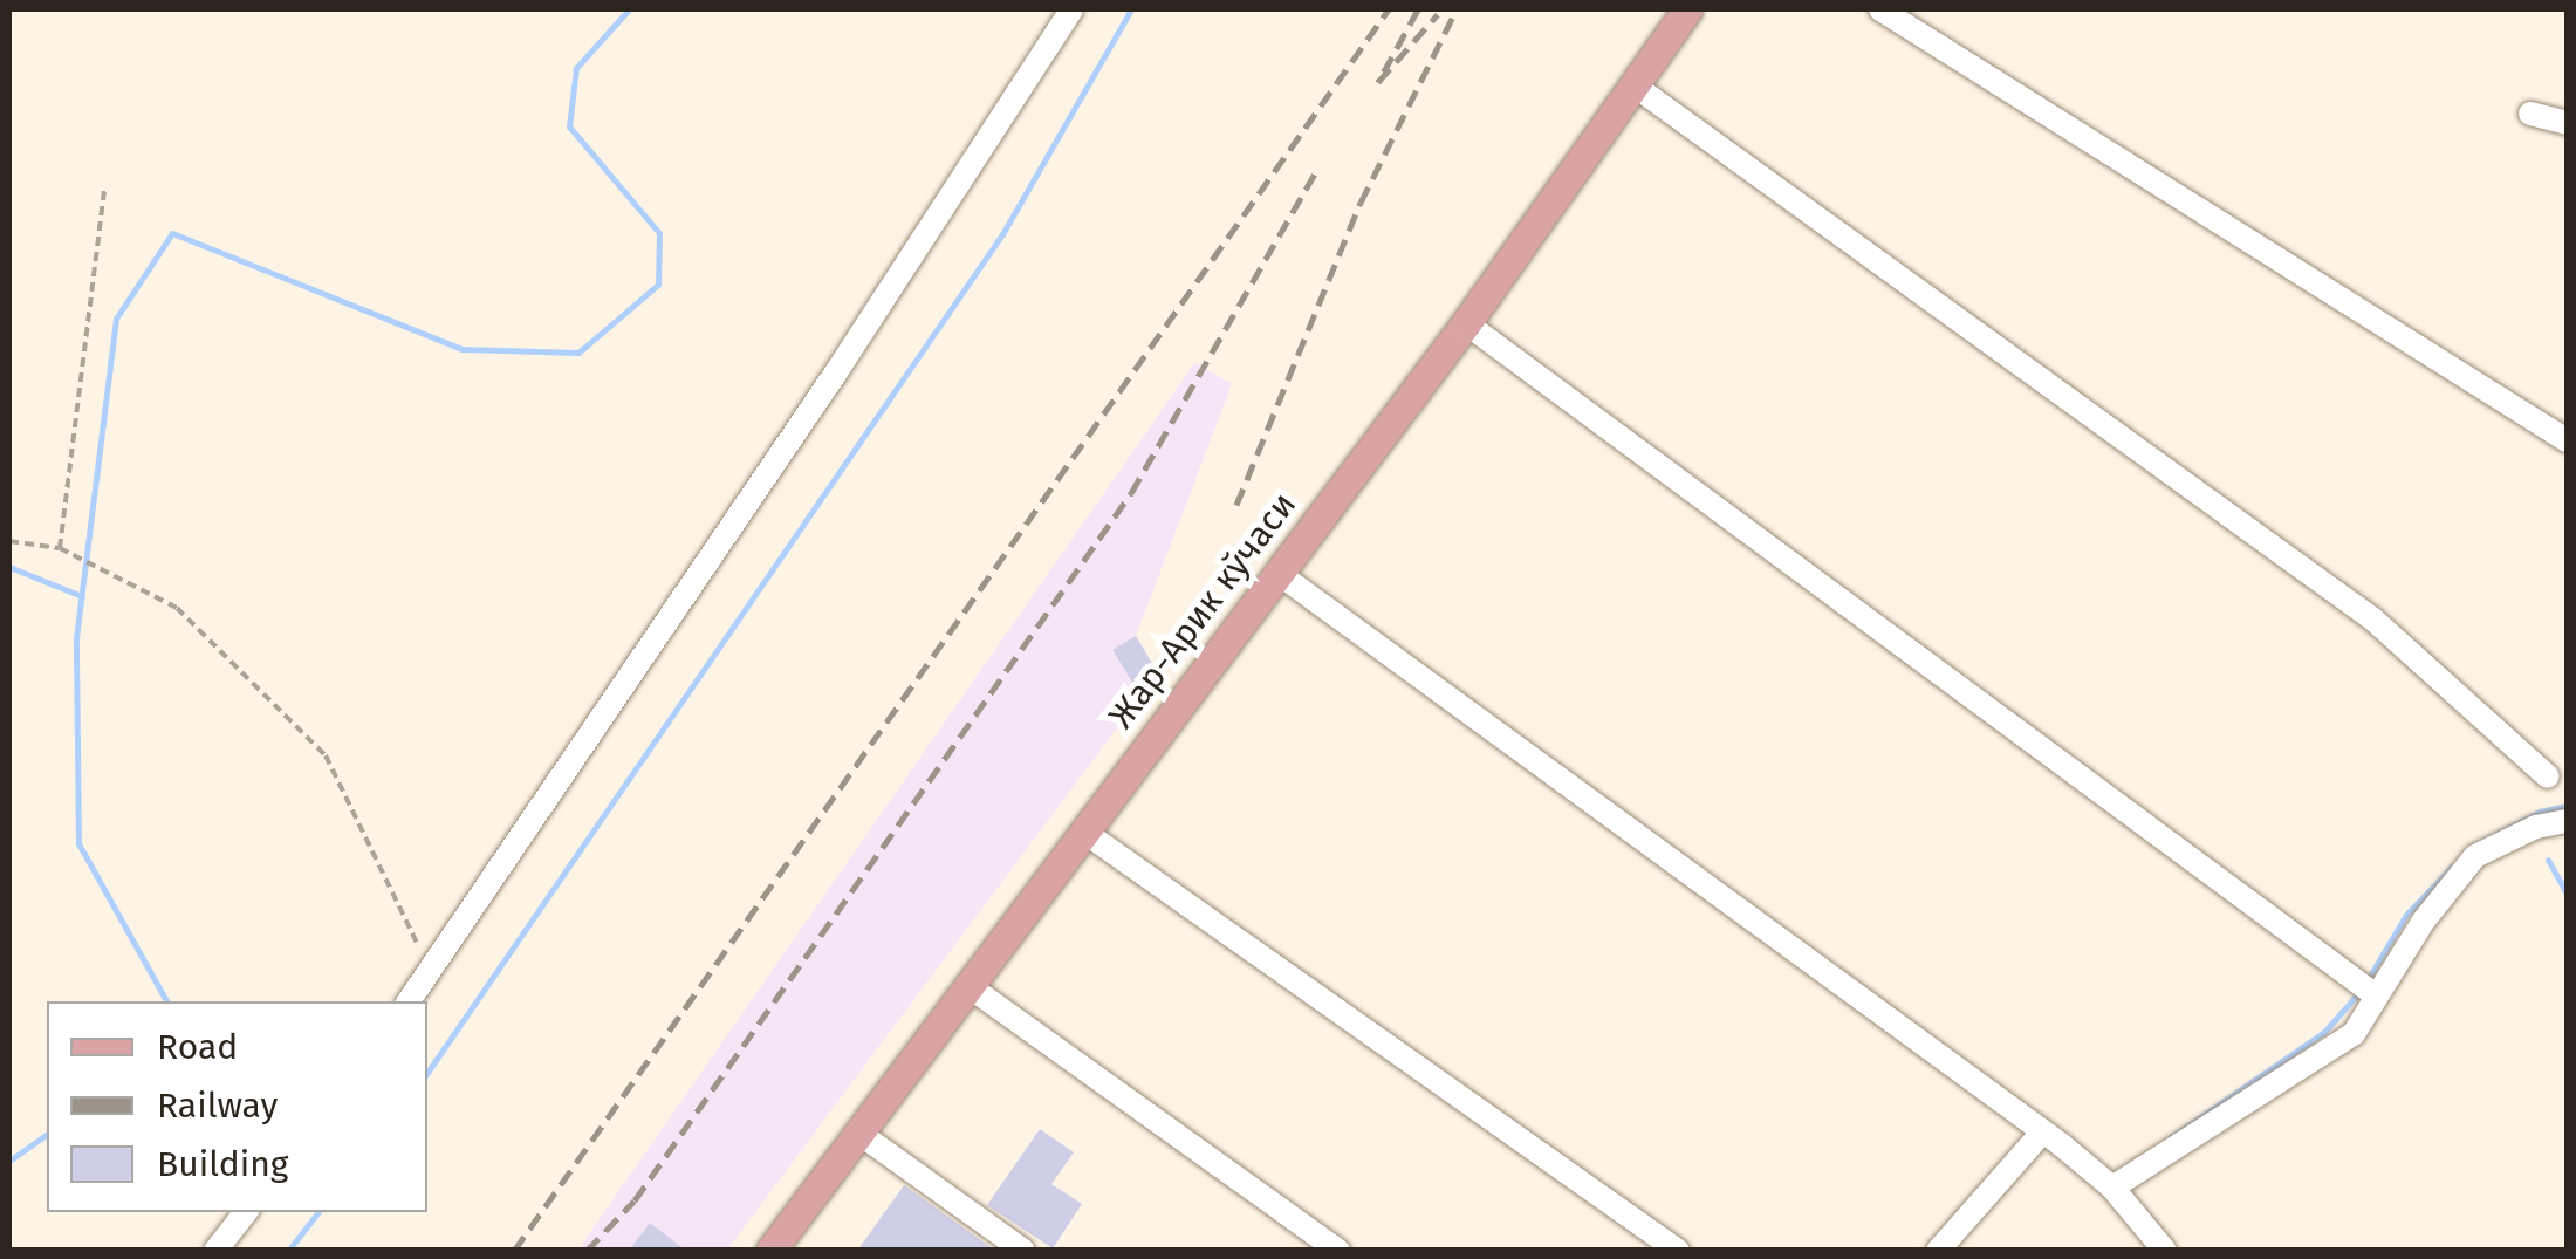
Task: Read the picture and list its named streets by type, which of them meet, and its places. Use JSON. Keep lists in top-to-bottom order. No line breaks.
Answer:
{"streets":{"main road":["Жар-Арик кўчаси"]},"legend":["Road","Railway","Building"]}
